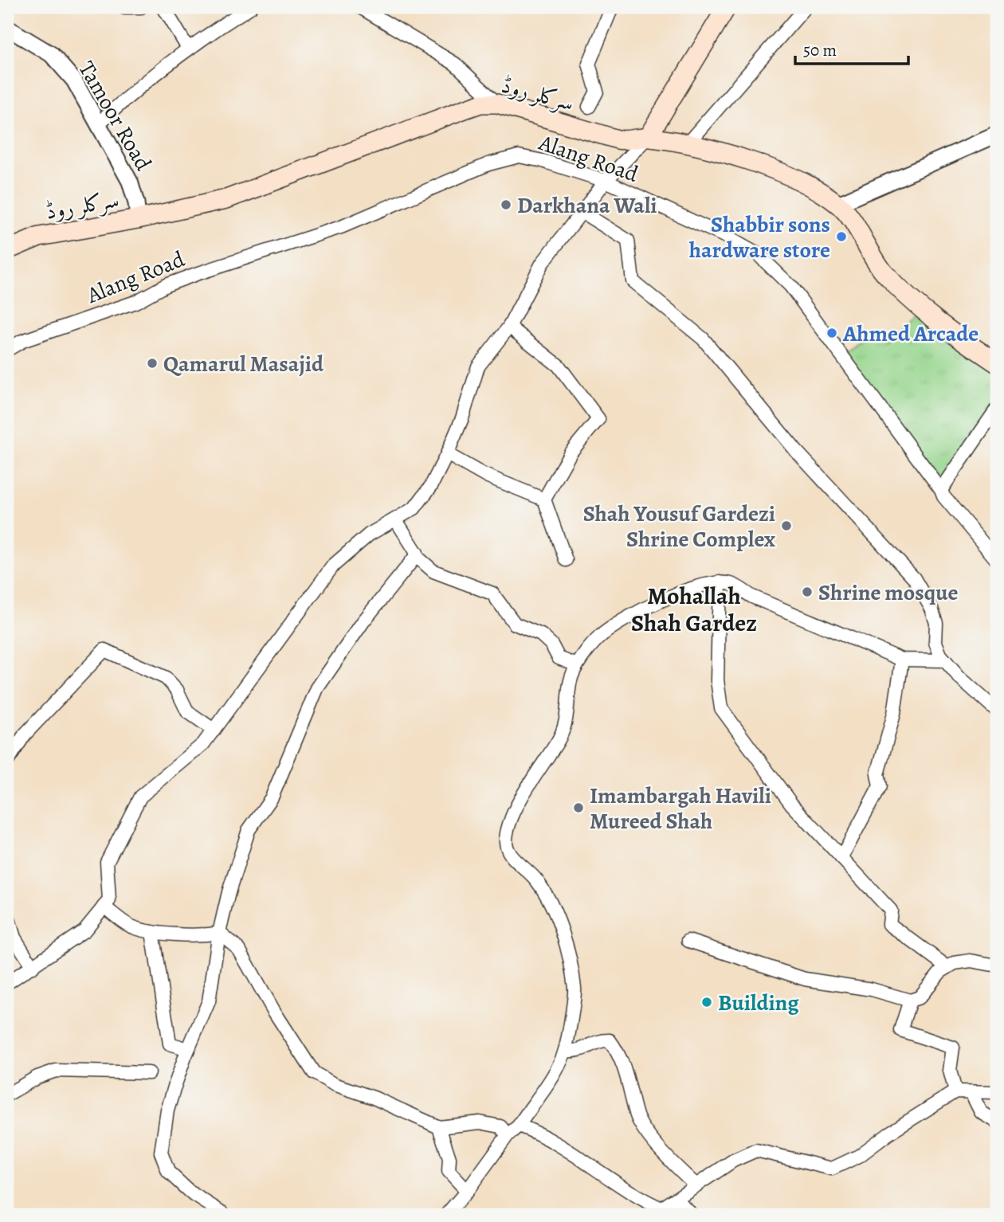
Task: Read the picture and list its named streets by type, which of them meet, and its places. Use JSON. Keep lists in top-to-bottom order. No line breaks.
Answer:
{"streets":{"main road":["سرکلر روڈ"],"street":["Tamoor Road","Alang Road"]},"crossings":[["سرکلر روڈ","Tamoor Road"]],"districts":["Mohallah Shah Gardez"],"places":["Darkhana Wali","Shabbir sons hardware store","Ahmed Arcade","Qamarul Masajid","Shah Yousuf Gardezi Shrine Complex","Shrine mosque","Imambargah Havili Mureed Shah","Building"],"scale_bar":"50 m"}
